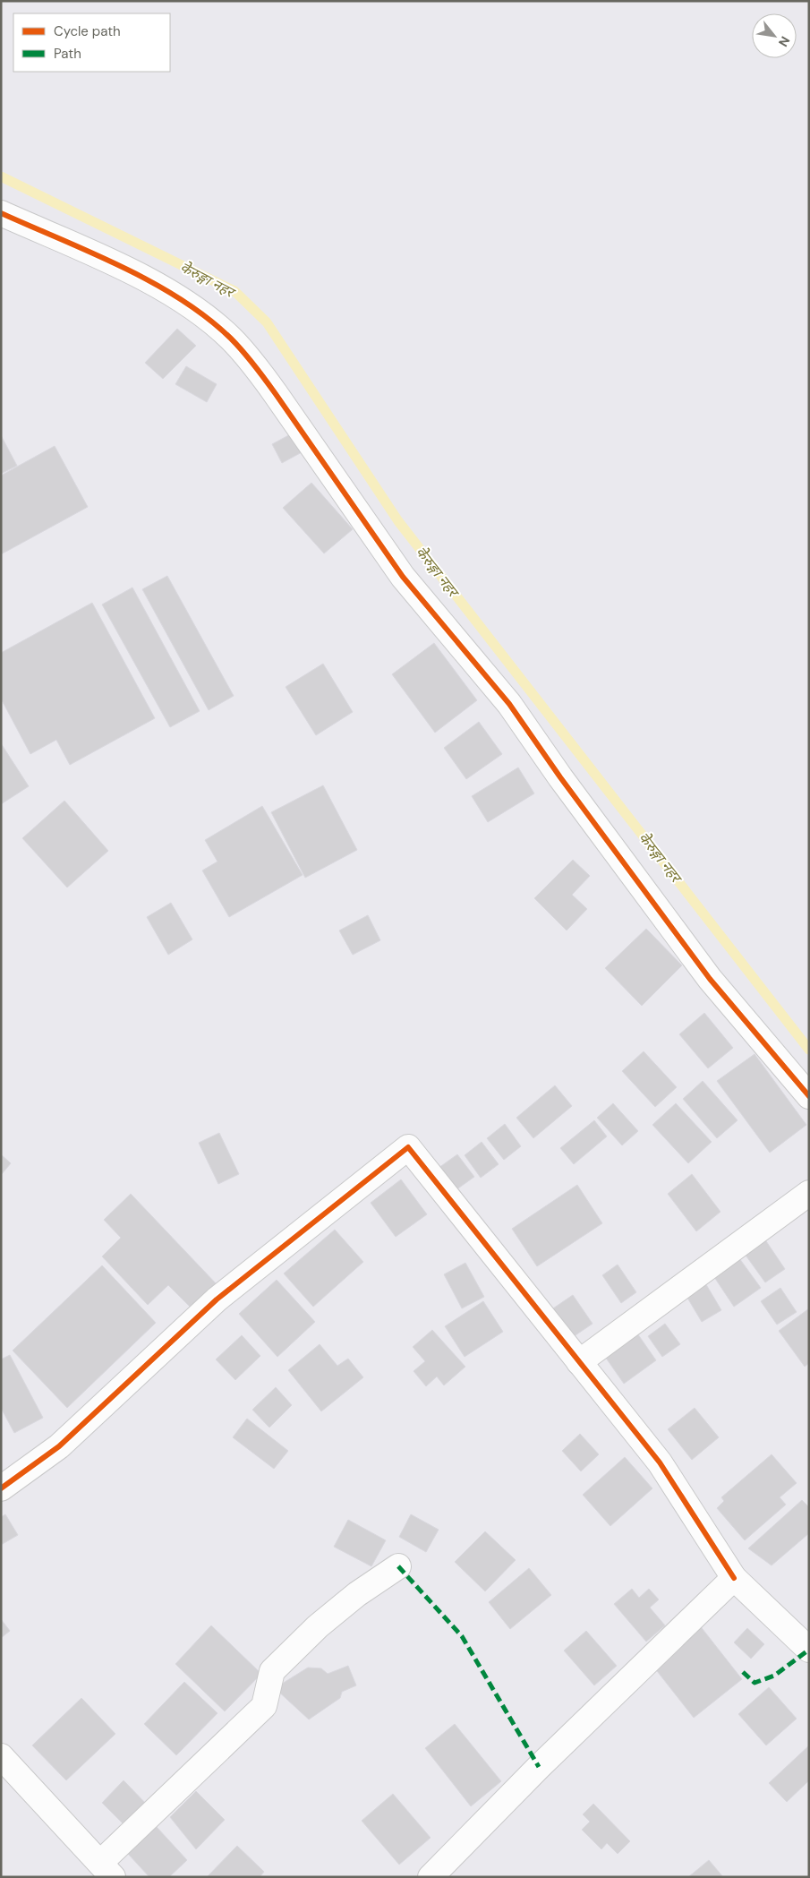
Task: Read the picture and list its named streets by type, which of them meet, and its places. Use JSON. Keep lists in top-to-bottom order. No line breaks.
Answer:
{"water":["केेरुङ्गा नहर"],"legend":["Cycle path","Path"],"north":"bottom right"}
